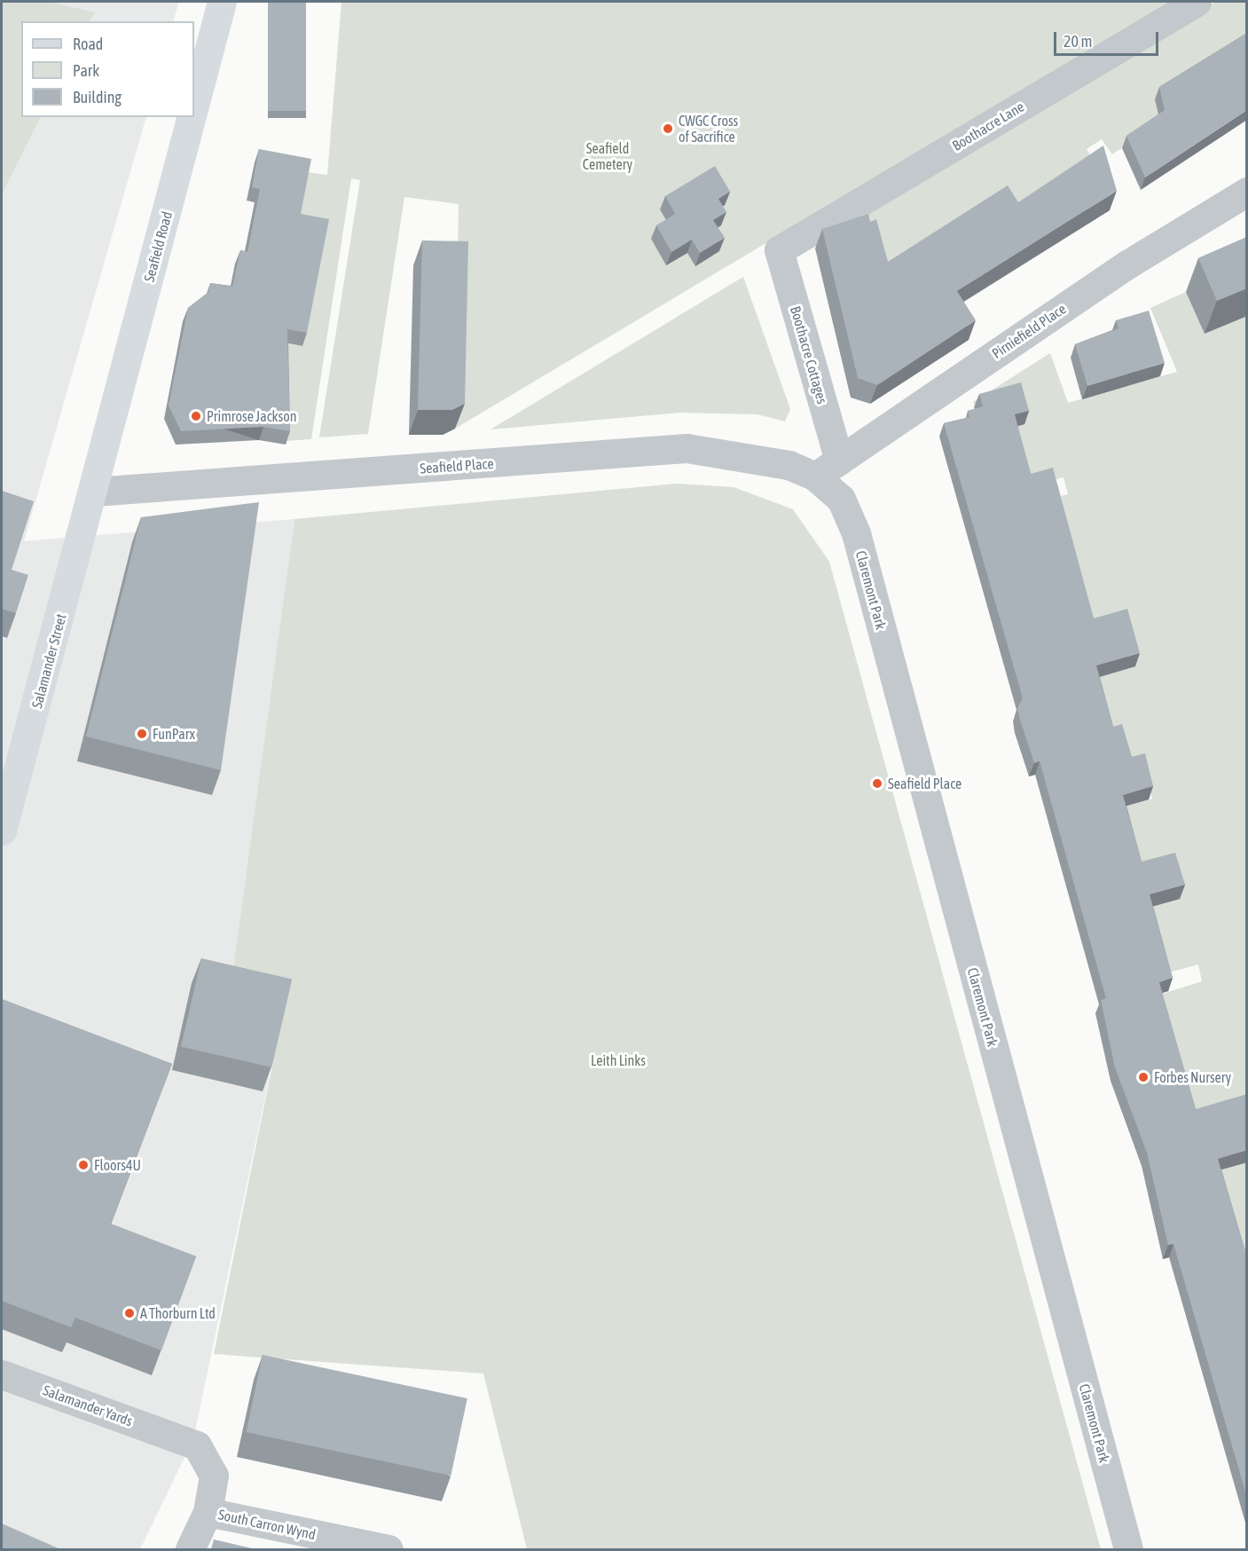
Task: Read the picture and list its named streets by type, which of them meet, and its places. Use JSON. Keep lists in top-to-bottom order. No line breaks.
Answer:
{"streets":{"main road":["Seafield Road","Salamander Street"],"street":["Boothacre Lane","Pirniefield Place","Boothacre Cottages","Seafield Place","Claremont Park","Salamander Yards","South Carron Wynd"]},"crossings":[["Boothacre Lane","Boothacre Cottages"],["Seafield Road","Seafield Place"],["Seafield Road","Salamander Street"],["Pirniefield Place","Boothacre Cottages"],["Pirniefield Place","Seafield Place"],["Pirniefield Place","Claremont Park"],["Seafield Place","Claremont Park"],["Seafield Place","Salamander Street"],["Salamander Yards","South Carron Wynd"]],"parks":["Seafield Cemetery","Leith Links"],"places":["CWGC Cross of Sacrifice","Primrose Jackson","FunParx","Seafield Place","Forbes Nursery","Floors4U","A Thorburn Ltd"],"legend":["Road","Park","Building"],"scale_bar":"20 m"}
